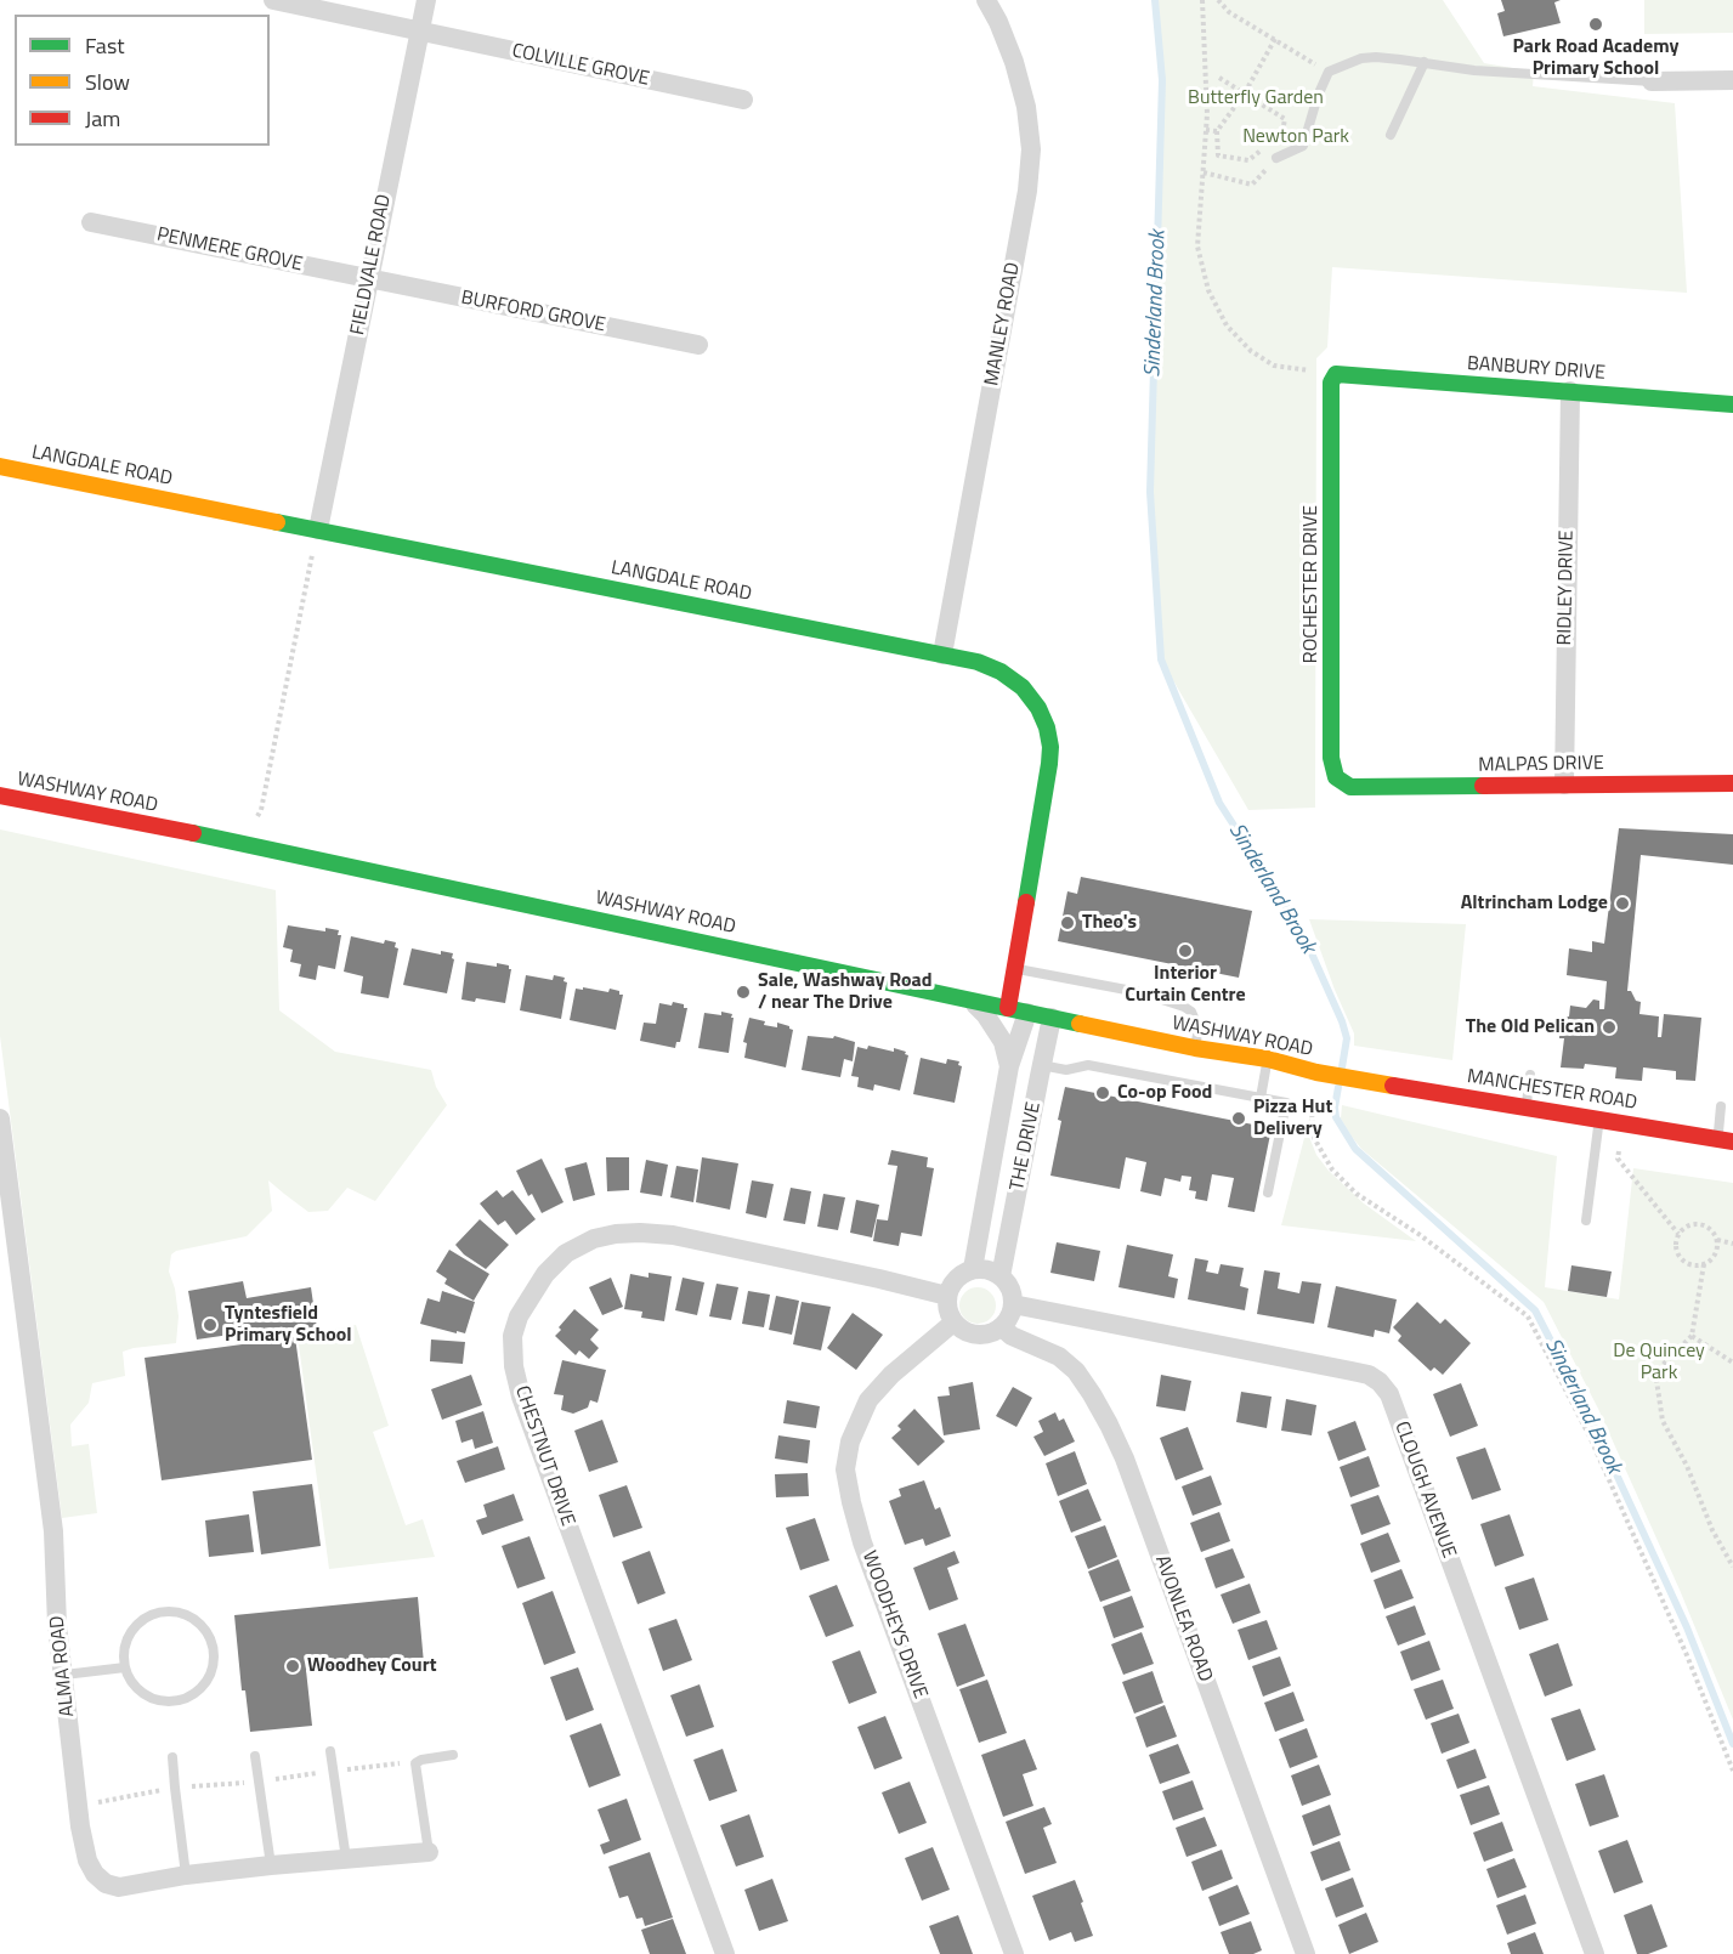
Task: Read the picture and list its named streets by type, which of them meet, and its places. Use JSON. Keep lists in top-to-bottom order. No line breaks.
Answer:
{"streets":{"main road":["BANBURY DRIVE","LANGDALE ROAD","ROCHESTER DRIVE","MALPAS DRIVE","WASHWAY ROAD","MANCHESTER ROAD"],"street":["COLVILLE GROVE","PENMERE GROVE","FIELDVALE ROAD","BURFORD GROVE","MANLEY ROAD","RIDLEY DRIVE","THE DRIVE","CHESTNUT DRIVE","CLOUGH AVENUE","AVONLEA ROAD","WOODHEYS DRIVE","ALMA ROAD"]},"crossings":[["COLVILLE GROVE","FIELDVALE ROAD"],["PENMERE GROVE","FIELDVALE ROAD"],["PENMERE GROVE","BURFORD GROVE"],["FIELDVALE ROAD","BURFORD GROVE"],["FIELDVALE ROAD","LANGDALE ROAD"],["MANLEY ROAD","LANGDALE ROAD"],["BANBURY DRIVE","ROCHESTER DRIVE"],["BANBURY DRIVE","RIDLEY DRIVE"],["LANGDALE ROAD","WASHWAY ROAD"],["LANGDALE ROAD","THE DRIVE"],["ROCHESTER DRIVE","MALPAS DRIVE"],["RIDLEY DRIVE","MALPAS DRIVE"],["WASHWAY ROAD","MANCHESTER ROAD"],["WASHWAY ROAD","THE DRIVE"],["THE DRIVE","CHESTNUT DRIVE"],["THE DRIVE","CLOUGH AVENUE"],["THE DRIVE","AVONLEA ROAD"],["THE DRIVE","WOODHEYS DRIVE"],["CHESTNUT DRIVE","CLOUGH AVENUE"],["CHESTNUT DRIVE","AVONLEA ROAD"],["CHESTNUT DRIVE","WOODHEYS DRIVE"],["CLOUGH AVENUE","AVONLEA ROAD"],["CLOUGH AVENUE","WOODHEYS DRIVE"],["AVONLEA ROAD","WOODHEYS DRIVE"]],"water":["Sinderland Brook"],"parks":["Butterfly Garden","Newton Park","De Quincey Park"],"places":["Park Road Academy Primary School","Altrincham Lodge","Theo's","Interior Curtain Centre","Sale, Washway Road / near The Drive","The Old Pelican","Co-op Food","Pizza Hut Delivery","Tyntesfield Primary School","Woodhey Court"],"legend":["Fast","Slow","Jam"]}
